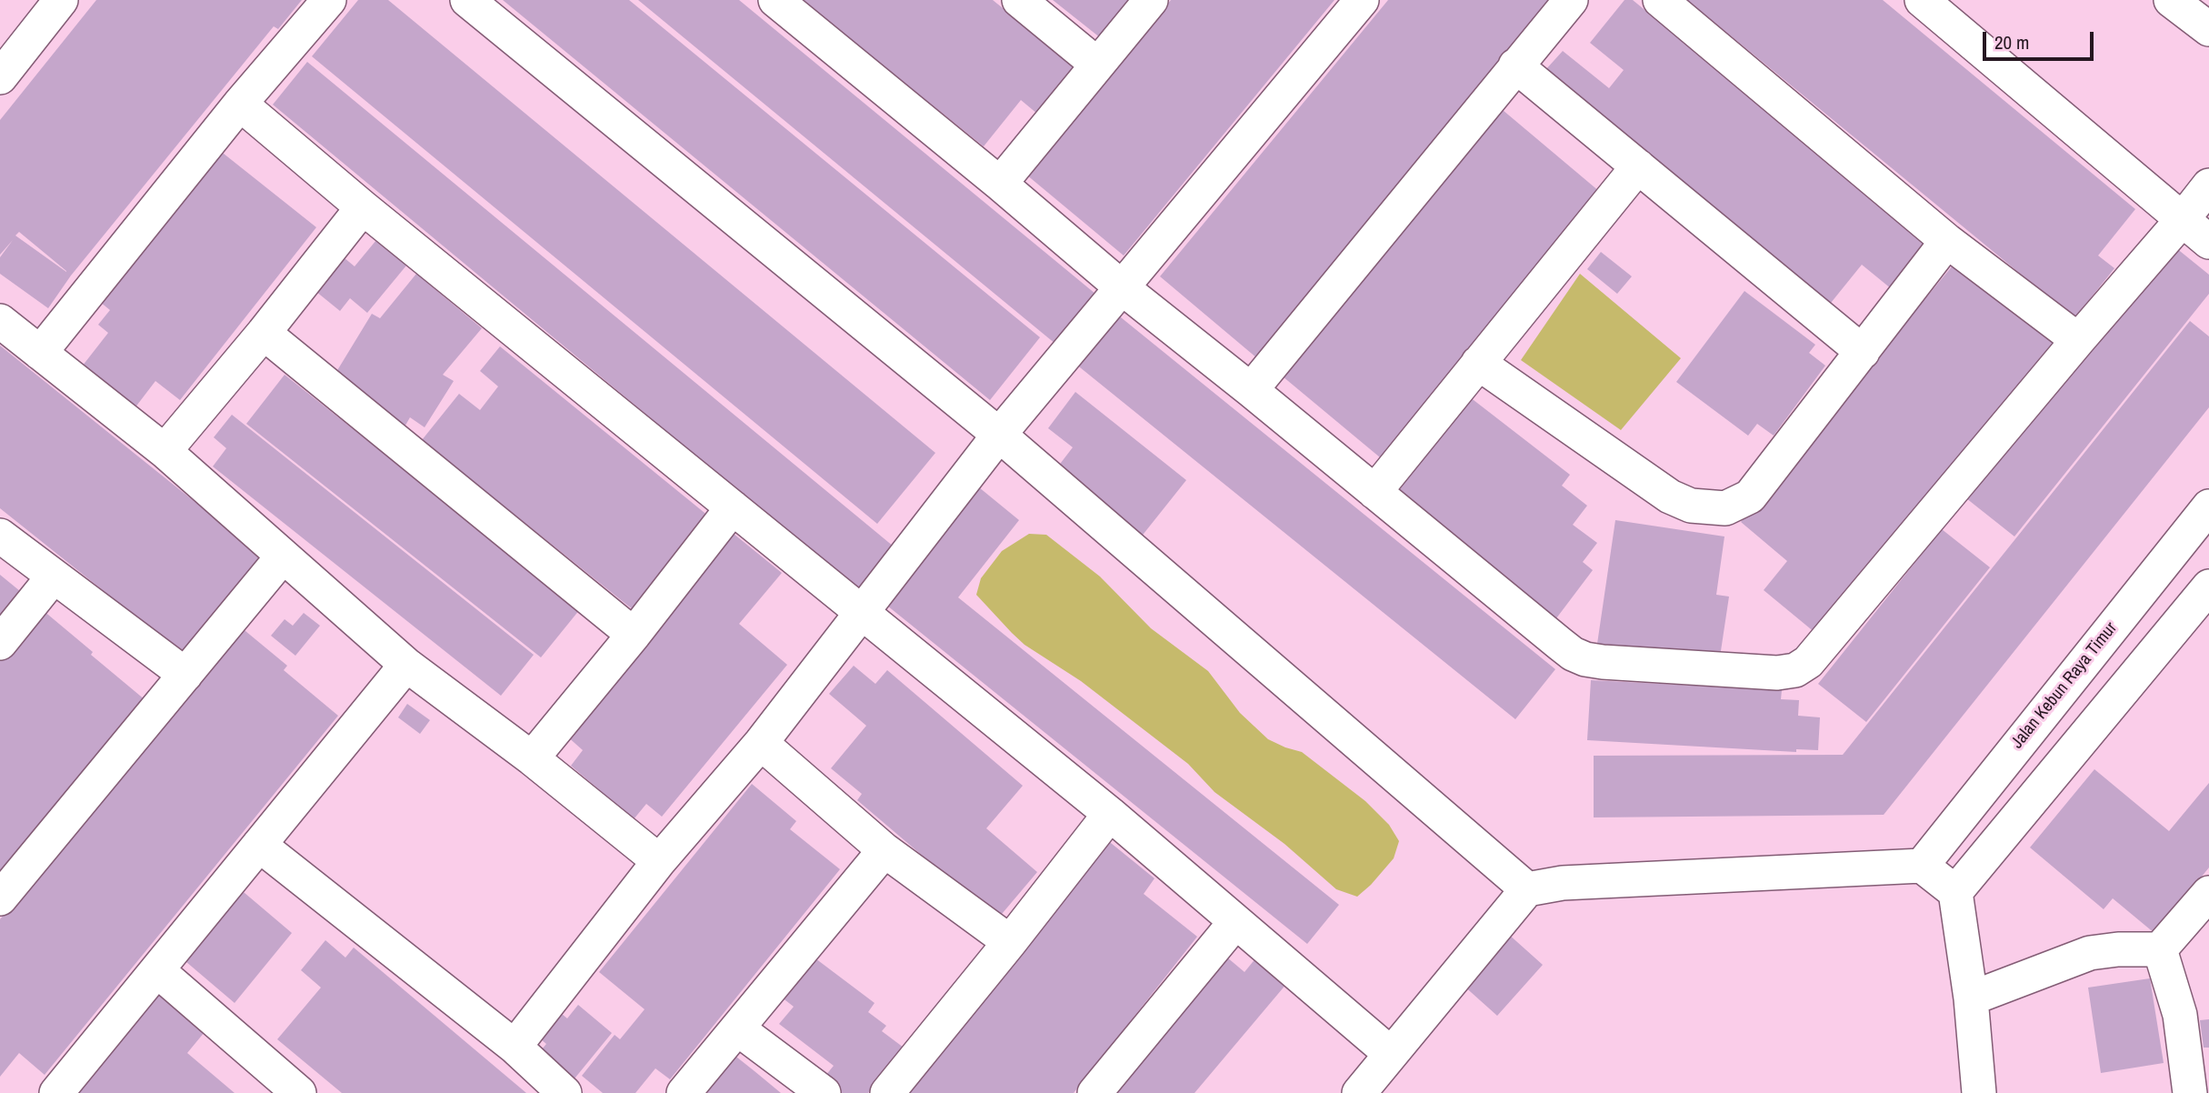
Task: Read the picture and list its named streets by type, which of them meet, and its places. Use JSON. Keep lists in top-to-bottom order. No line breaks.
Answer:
{"streets":{"street":["Jalan Kebun Raya Timur"]},"scale_bar":"20 m"}
